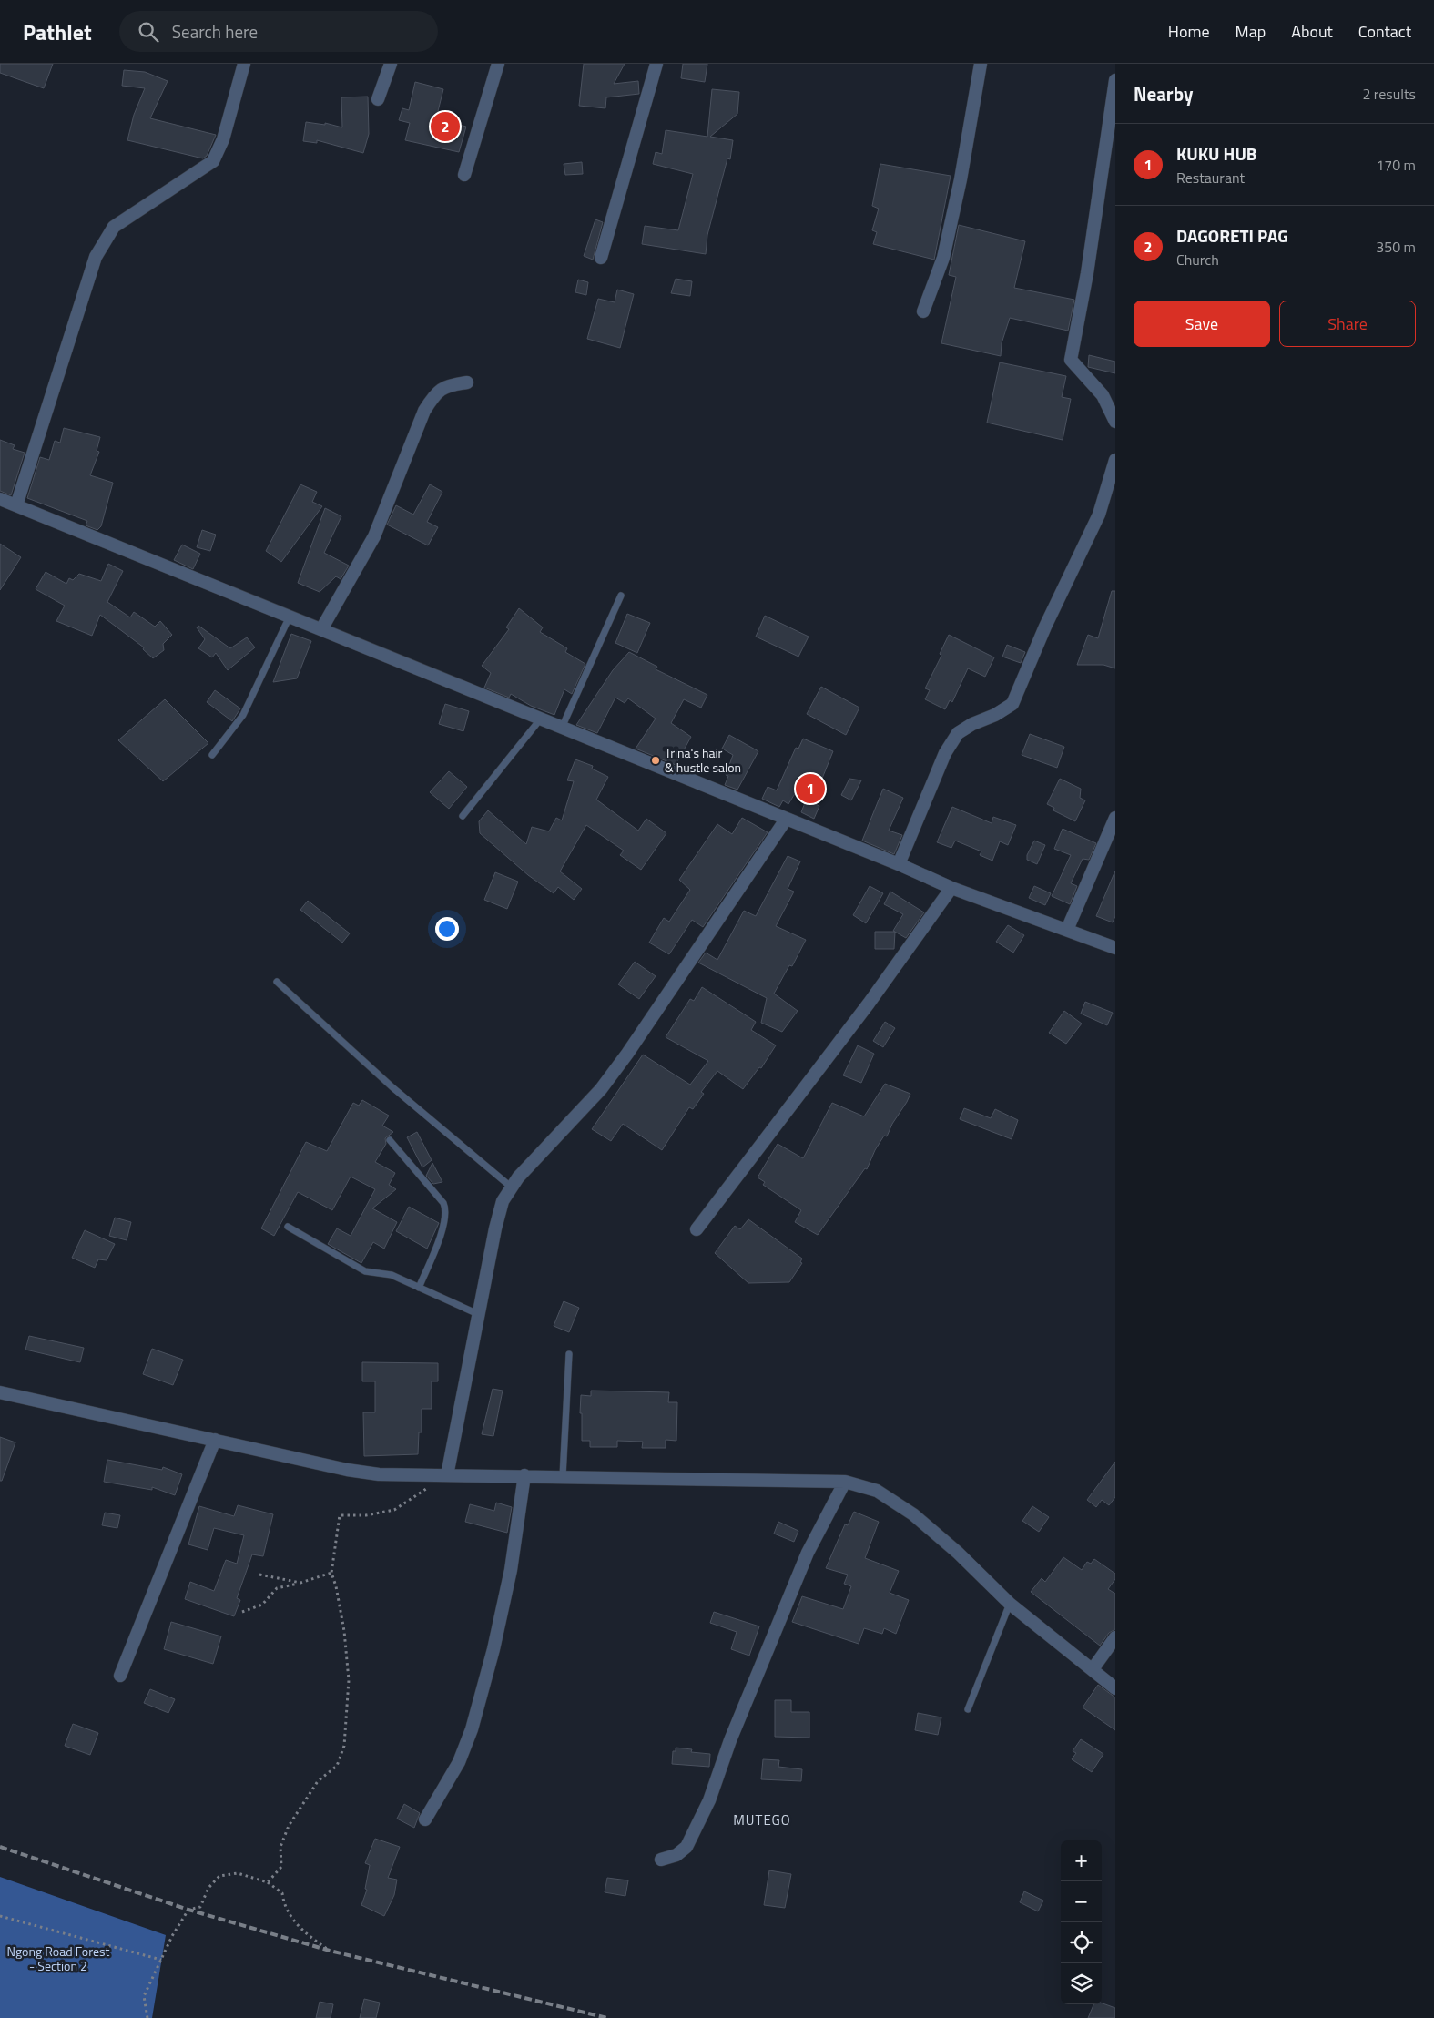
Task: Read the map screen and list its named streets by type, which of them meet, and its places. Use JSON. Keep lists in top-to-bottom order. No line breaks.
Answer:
{"districts":["MUTEGO"],"parks":["Ngong Road Forest - Section 2"],"places":["Trina's hair & hustle salon"],"page":{"header":"Pathlet","search":"Search here","nav":["Home","Map","About","Contact"],"heading":["Nearby","2 results"],"pins":["2","1"],"list":[{"mark":"1","name":"KUKU HUB","note":"Restaurant","value":"170 m"},{"mark":"2","name":"DAGORETI PAG","note":"Church","value":"350 m"}],"buttons":["Save","Share"],"map_buttons":["+","−"]}}
